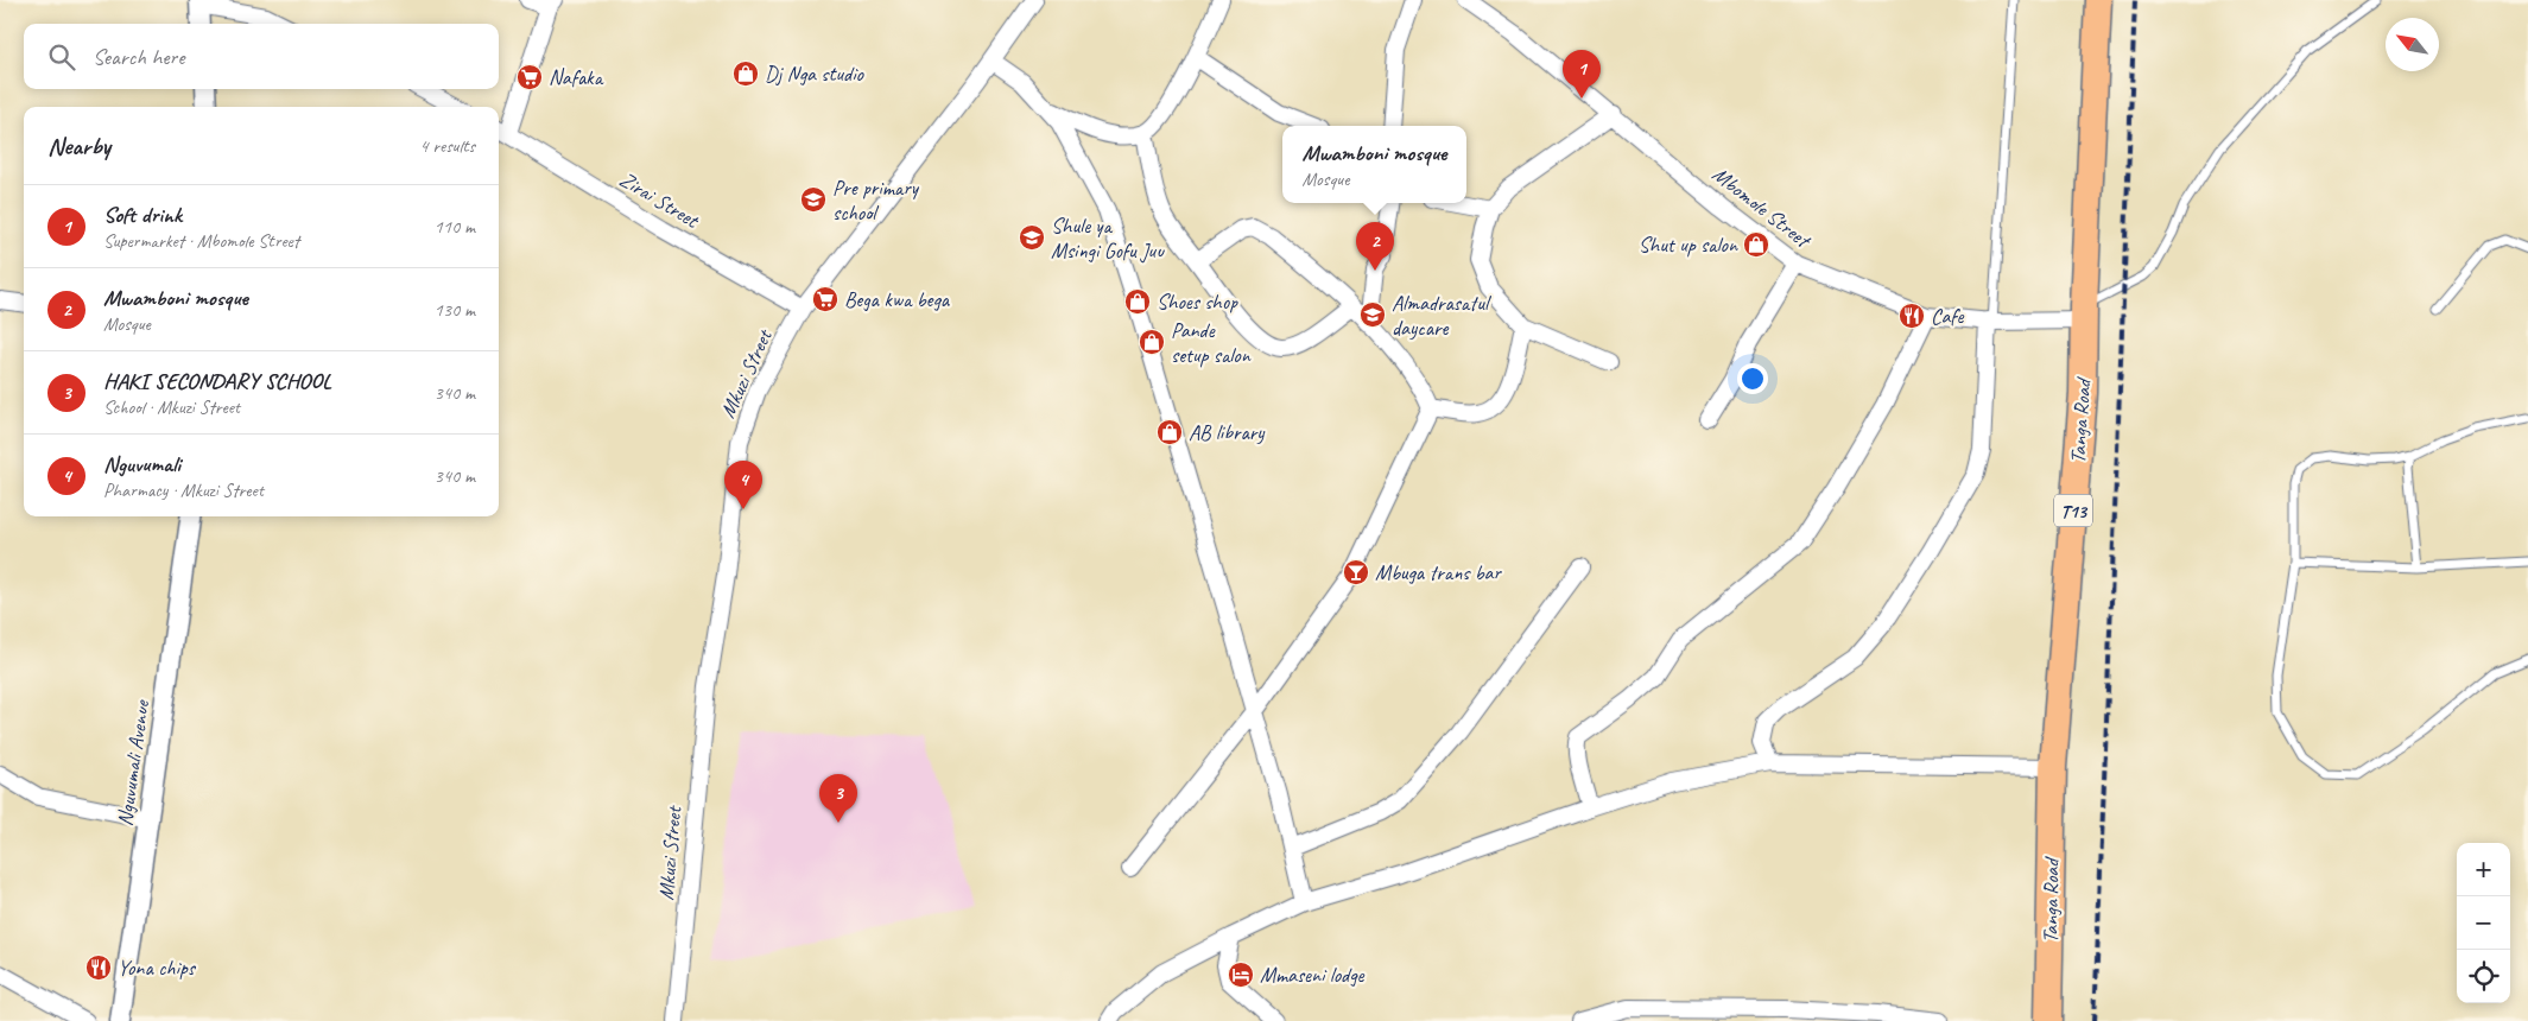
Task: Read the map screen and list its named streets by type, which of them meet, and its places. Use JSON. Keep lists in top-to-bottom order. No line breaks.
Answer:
{"streets":{"highway":["Tanga Road","T13"],"street":["Zirai Street","Mbomole Street","Mkuzi Street","Nguvumali Avenue"]},"crossings":[["Zirai Street","Mkuzi Street"],["Mbomole Street","Tanga Road"]],"places":{"shop":["Dj Nga studio","Shut up salon","Shoes shop","Pande setup salon","AB library"],"supermarket":["Nafaka","Bega kwa bega"],"school or university":["Pre primary school","Shule ya Msingi Gofu Juu","Almadrasatul daycare"],"restaurant":["Cafe","Yona chips"],"bar":["Mbuga trans bar"],"hotel":["Mmaseni lodge"]},"north":"top left","page":{"search":"Search here","pins":["1","2","4","3"],"heading":["Nearby","4 results"],"popup":["Mwamboni mosque","Mosque"],"list":[{"mark":"1","name":"Soft drink","note":"Supermarket · Mbomole Street","value":"110 m"},{"mark":"2","name":"Mwamboni mosque","note":"Mosque","value":"130 m"},{"mark":"3","name":"HAKI SECONDARY SCHOOL","note":"School · Mkuzi Street","value":"340 m"},{"mark":"4","name":"Nguvumali","note":"Pharmacy · Mkuzi Street","value":"340 m"}],"map_buttons":["+","−"]}}
